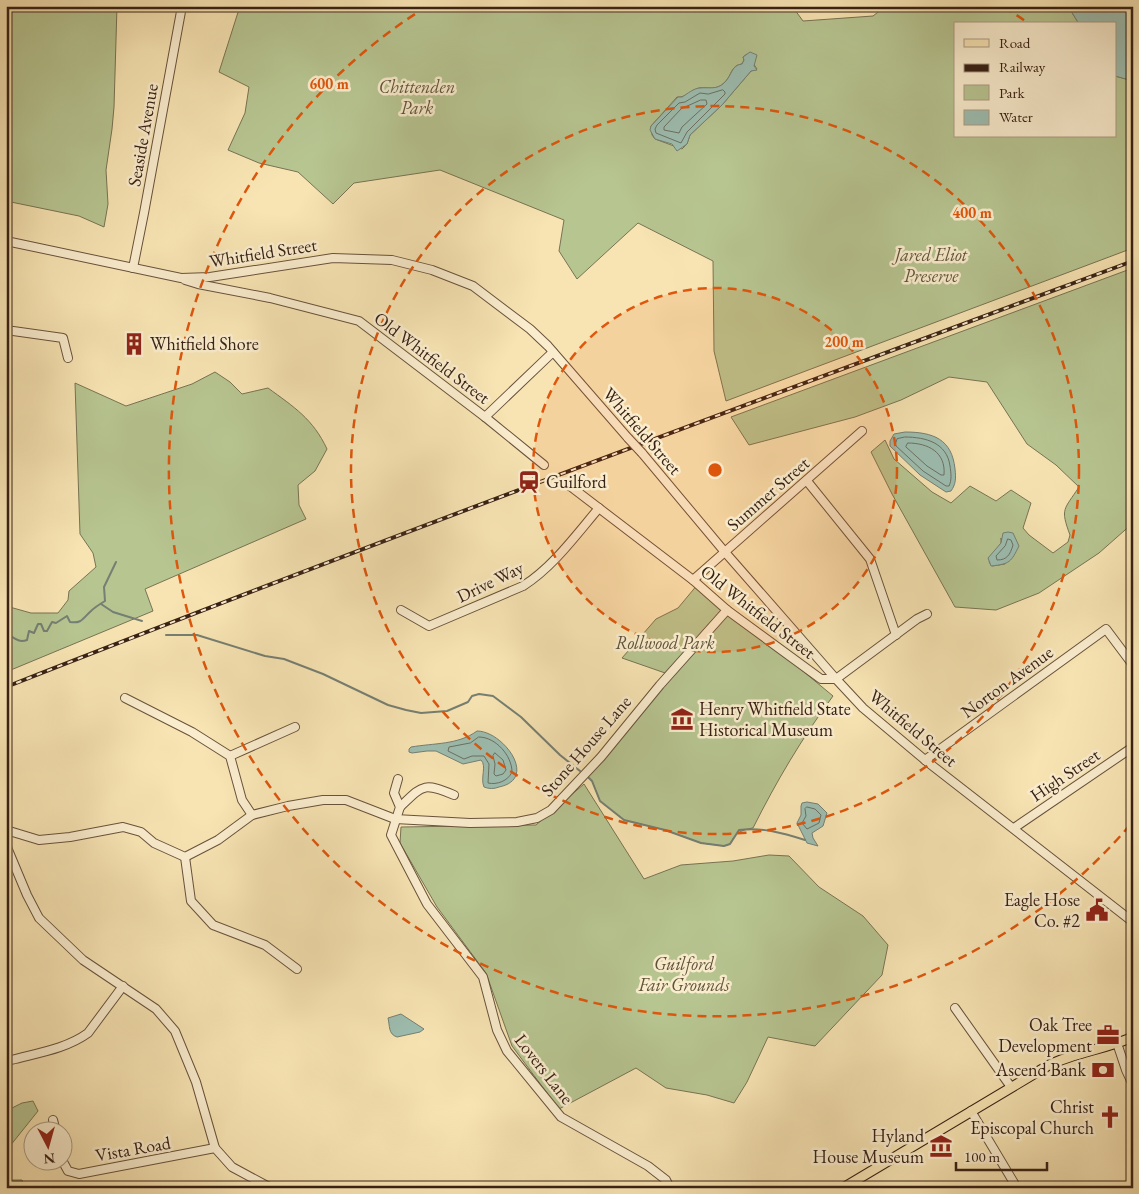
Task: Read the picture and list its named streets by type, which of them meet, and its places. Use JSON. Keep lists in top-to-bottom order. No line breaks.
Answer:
{"streets":{"street":["Seaside Avenue","Whitfield Street","Old Whitfield Street","Summer Street","Drive Way","Norton Avenue","Stone House Lane","High Street","Lovers Lane","Vista Road"]},"crossings":[["Seaside Avenue","Whitfield Street"],["Whitfield Street","Old Whitfield Street"],["Whitfield Street","Summer Street"],["Whitfield Street","Norton Avenue"],["Whitfield Street","High Street"],["Old Whitfield Street","Summer Street"],["Old Whitfield Street","Drive Way"],["Old Whitfield Street","Stone House Lane"],["Stone House Lane","Lovers Lane"]],"parks":["Chittenden Park","Jared Eliot Preserve","Rollwood Park","Guilford Fair Grounds"],"places":{"building":["Whitfield Shore"],"station":["Guilford"],"museum":["Henry Whitfield State Historical Museum","Hyland House Museum"],"public building":["Eagle Hose Co. #2"],"office":["Oak Tree Development"],"bank":["Ascend Bank"],"church":["Christ Episcopal Church"]},"legend":["Road","Railway","Park","Water"],"scale_bar":"100 m","north":"bottom","rings":["600 m","400 m","200 m"]}
